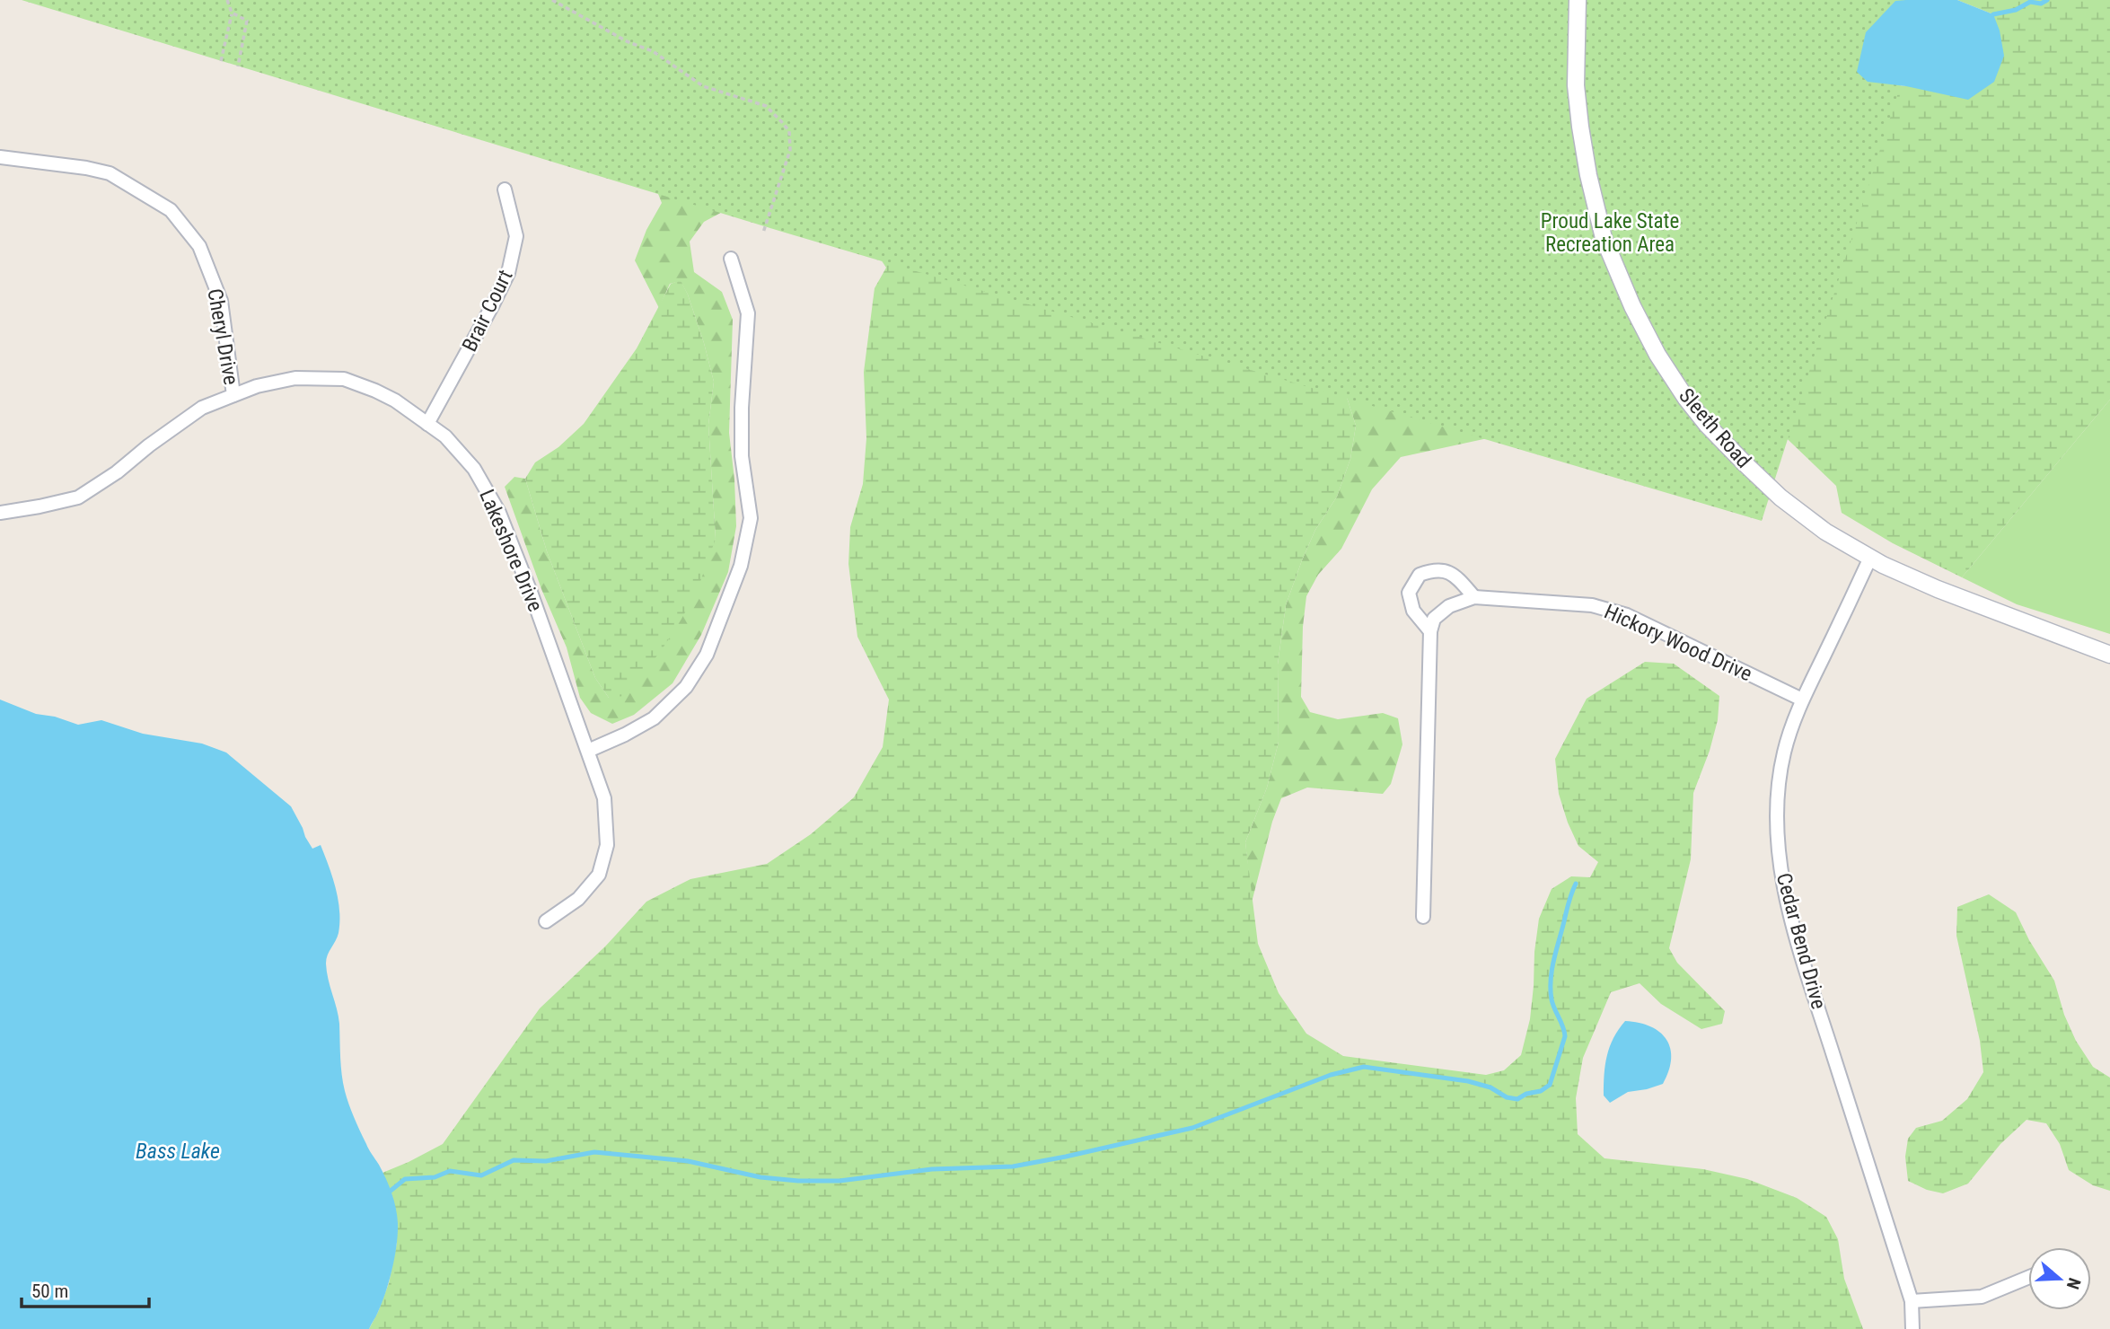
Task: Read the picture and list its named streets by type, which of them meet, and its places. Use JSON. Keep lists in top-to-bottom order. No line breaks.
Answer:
{"streets":{"street":["Brair Court","Cheryl Drive","Sleeth Road","Lakeshore Drive","Hickory Wood Drive","Cedar Bend Drive"]},"crossings":[["Brair Court","Lakeshore Drive"],["Cheryl Drive","Lakeshore Drive"],["Sleeth Road","Cedar Bend Drive"],["Hickory Wood Drive","Cedar Bend Drive"]],"water":["Bass Lake"],"parks":["Proud Lake State Recreation Area"],"scale_bar":"50 m","north":"right"}
